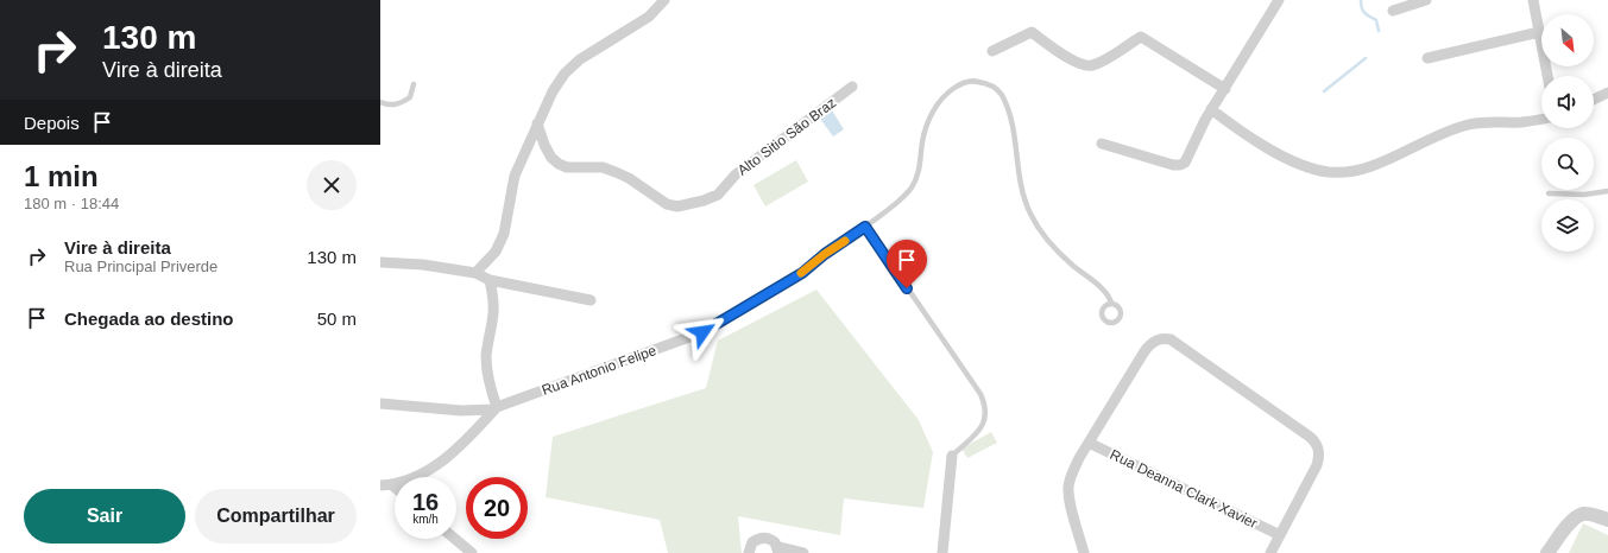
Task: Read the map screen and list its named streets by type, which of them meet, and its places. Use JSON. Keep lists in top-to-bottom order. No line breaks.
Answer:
{"streets":{"street":["Alto Sitio São Braz","Rua Antonio Felipe","Rua Deanna Clark Xavier"]},"north":"bottom right","page":{"turn":["130 m","Vire à direita"],"then":"Depois","heading":["1 min","180 m · 18:44"],"list":[{"name":"Vire à direita","note":"Rua Principal Priverde","value":"130 m"},{"name":"Chegada ao destino","value":"50 m"}],"speed":"16 km/h","limit":"20","buttons":["Sair","Compartilhar"]}}
